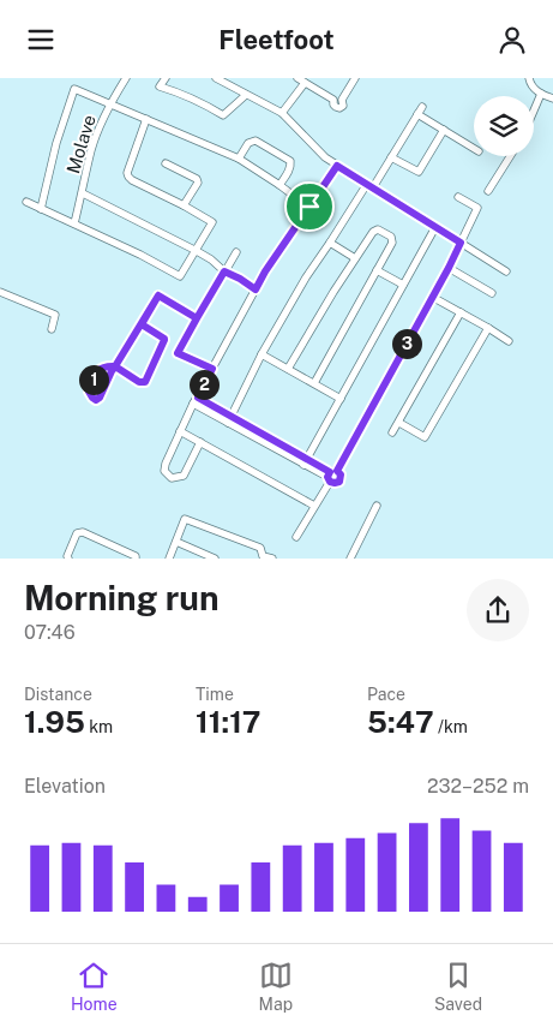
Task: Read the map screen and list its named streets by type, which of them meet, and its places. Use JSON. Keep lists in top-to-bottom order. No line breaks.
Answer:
{"streets":{"street":["Molave"]},"page":{"header":"Fleetfoot","pins":["3","1","2"],"heading":["Morning run","07:46"],"stats":[["Distance","1.95 km"],["Time","11:17"],["Pace","5:47 /km"]],"chart":["Elevation","232–252 m"],"tabs":["Home","Map","Saved"]}}
